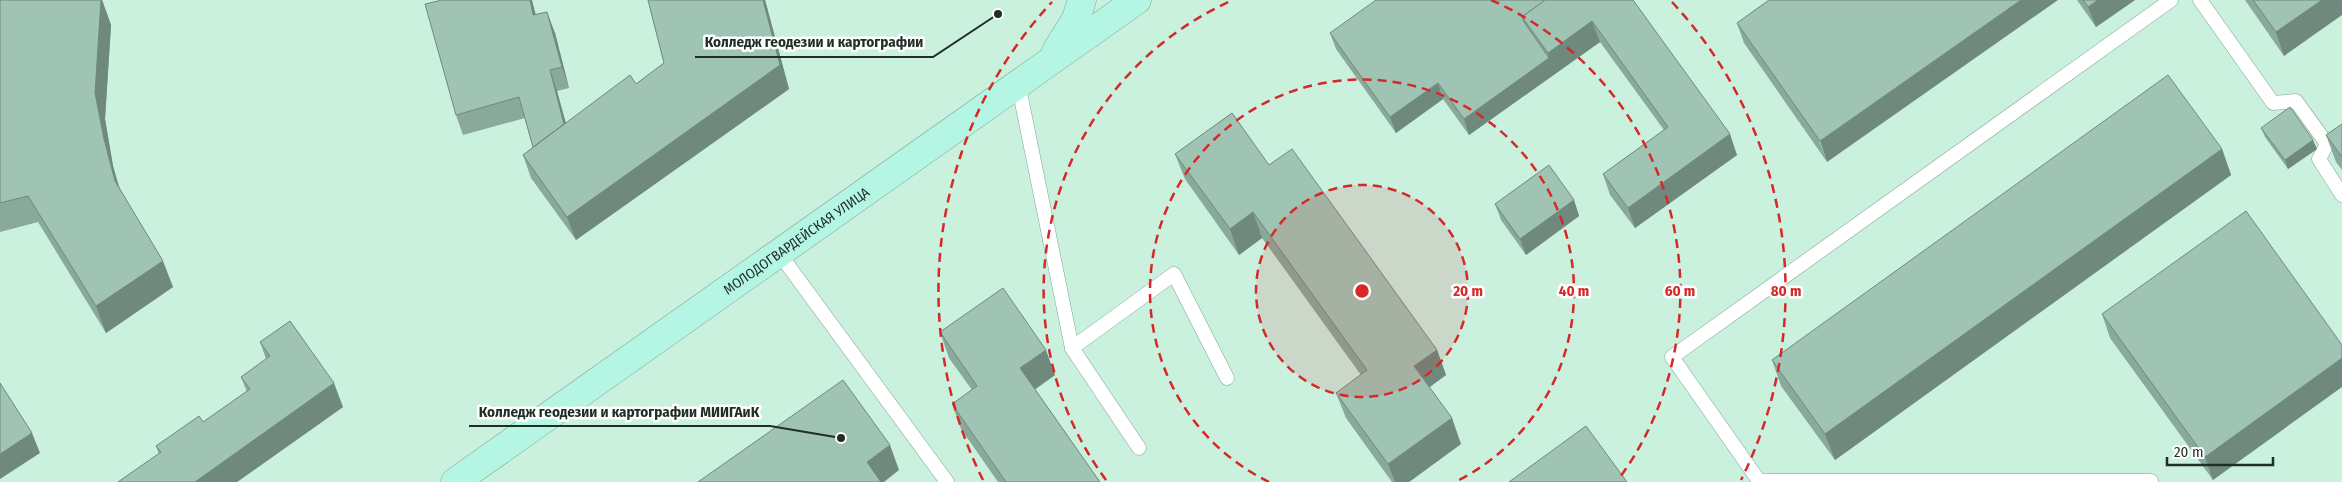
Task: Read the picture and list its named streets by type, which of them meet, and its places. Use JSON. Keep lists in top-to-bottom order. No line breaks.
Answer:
{"streets":{"street":["МОЛОДОГВАРДЕЙСКАЯ УЛИЦА"]},"places":["Колледж геодезии и картографии","Колледж геодезии и картографии МИИГАиК"],"scale_bar":"20 m","rings":["20 m","40 m","60 m","80 m"]}
